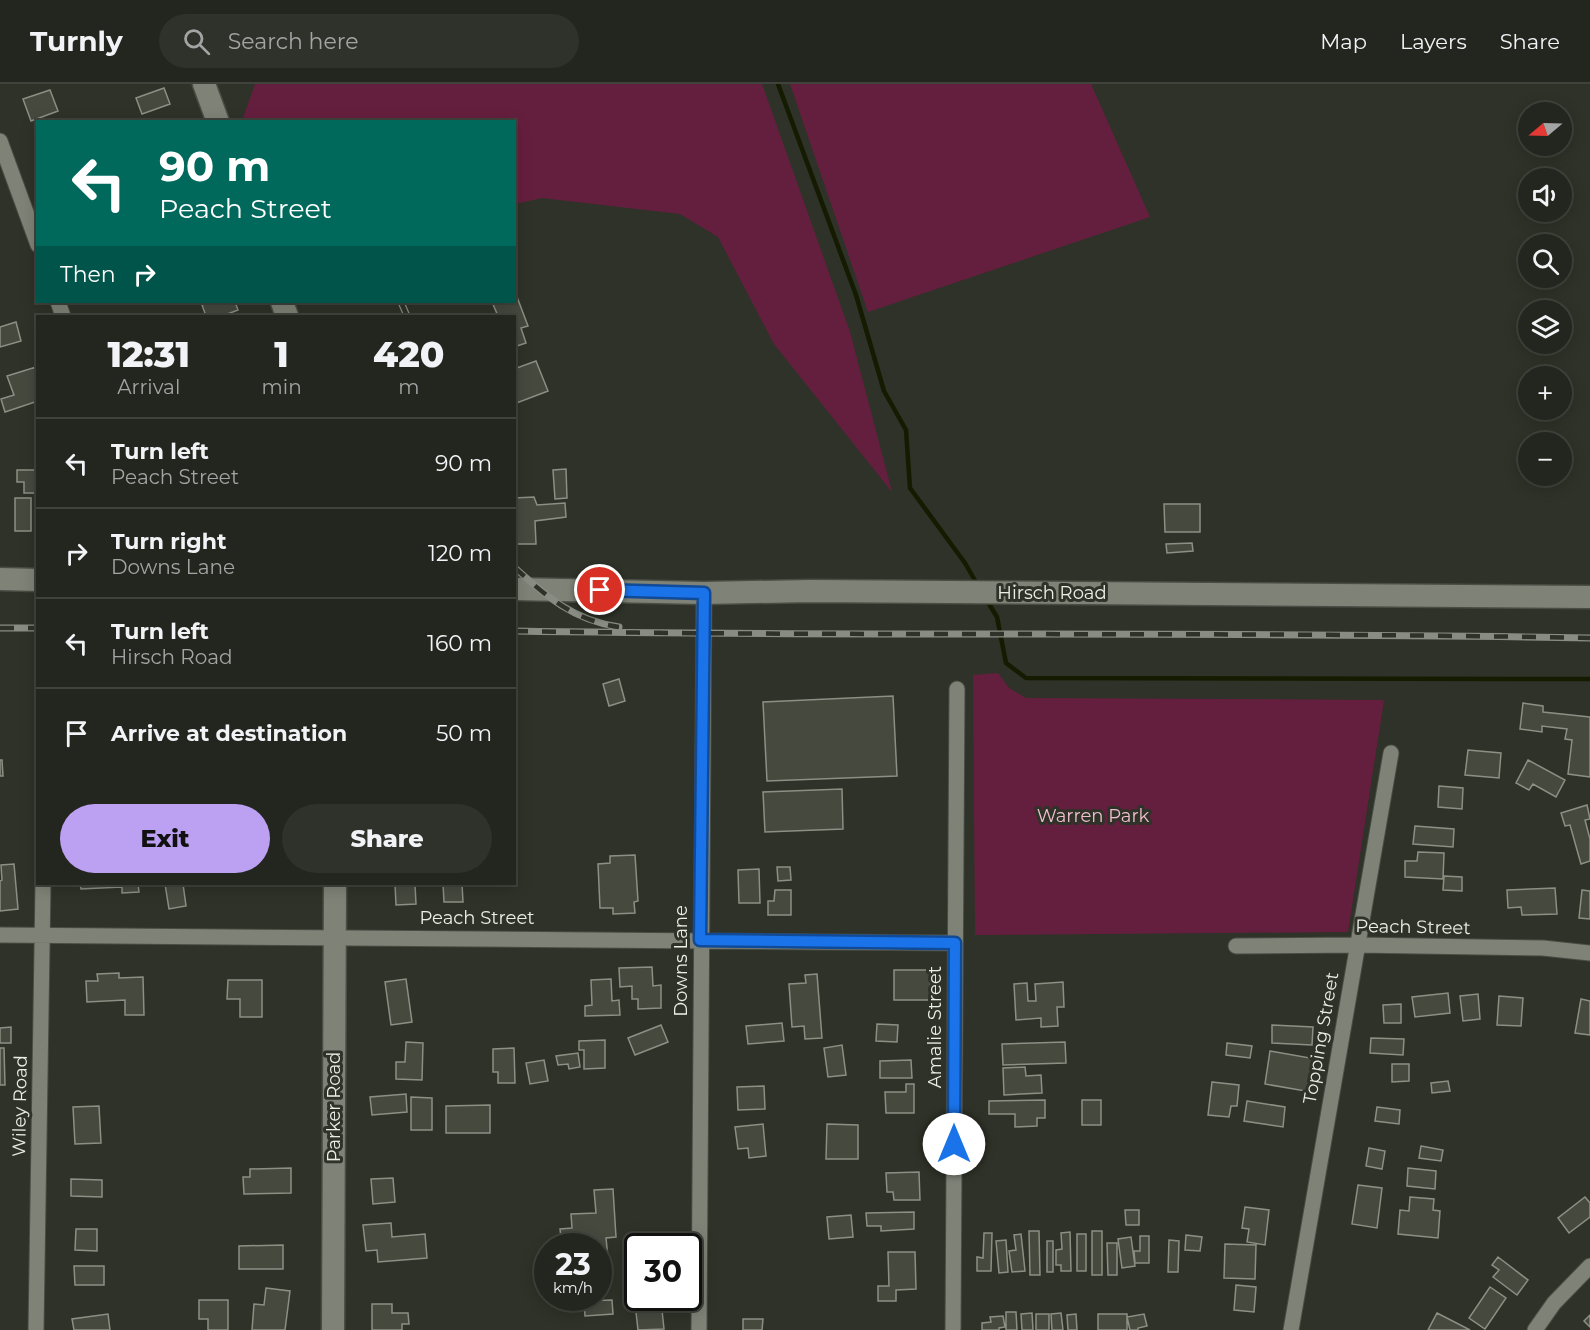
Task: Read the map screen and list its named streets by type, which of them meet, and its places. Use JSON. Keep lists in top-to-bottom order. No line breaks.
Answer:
{"streets":{"main road":["Hirsch Road","Parker Road"],"street":["Peach Street","Downs Lane","Amalie Street","Topping Street","Wiley Road"]},"crossings":[["Hirsch Road","Downs Lane"],["Peach Street","Downs Lane"],["Peach Street","Amalie Street"],["Peach Street","Topping Street"],["Peach Street","Wiley Road"],["Peach Street","Parker Road"]],"parks":["Warren Park"],"north":"left","page":{"header":"Turnly","search":"Search here","nav":["Map","Layers","Share"],"map_buttons":["+","−"],"turn":["90 m","Peach Street"],"then":"Then","eta":["12:31","Arrival","1","min","420","m"],"list":[{"name":"Turn left","note":"Peach Street","value":"90 m"},{"name":"Turn right","note":"Downs Lane","value":"120 m"},{"name":"Turn left","note":"Hirsch Road","value":"160 m"},{"name":"Arrive at destination","value":"50 m"}],"buttons":["Exit","Share"],"speed":"23 km/h","limit":"30"}}
